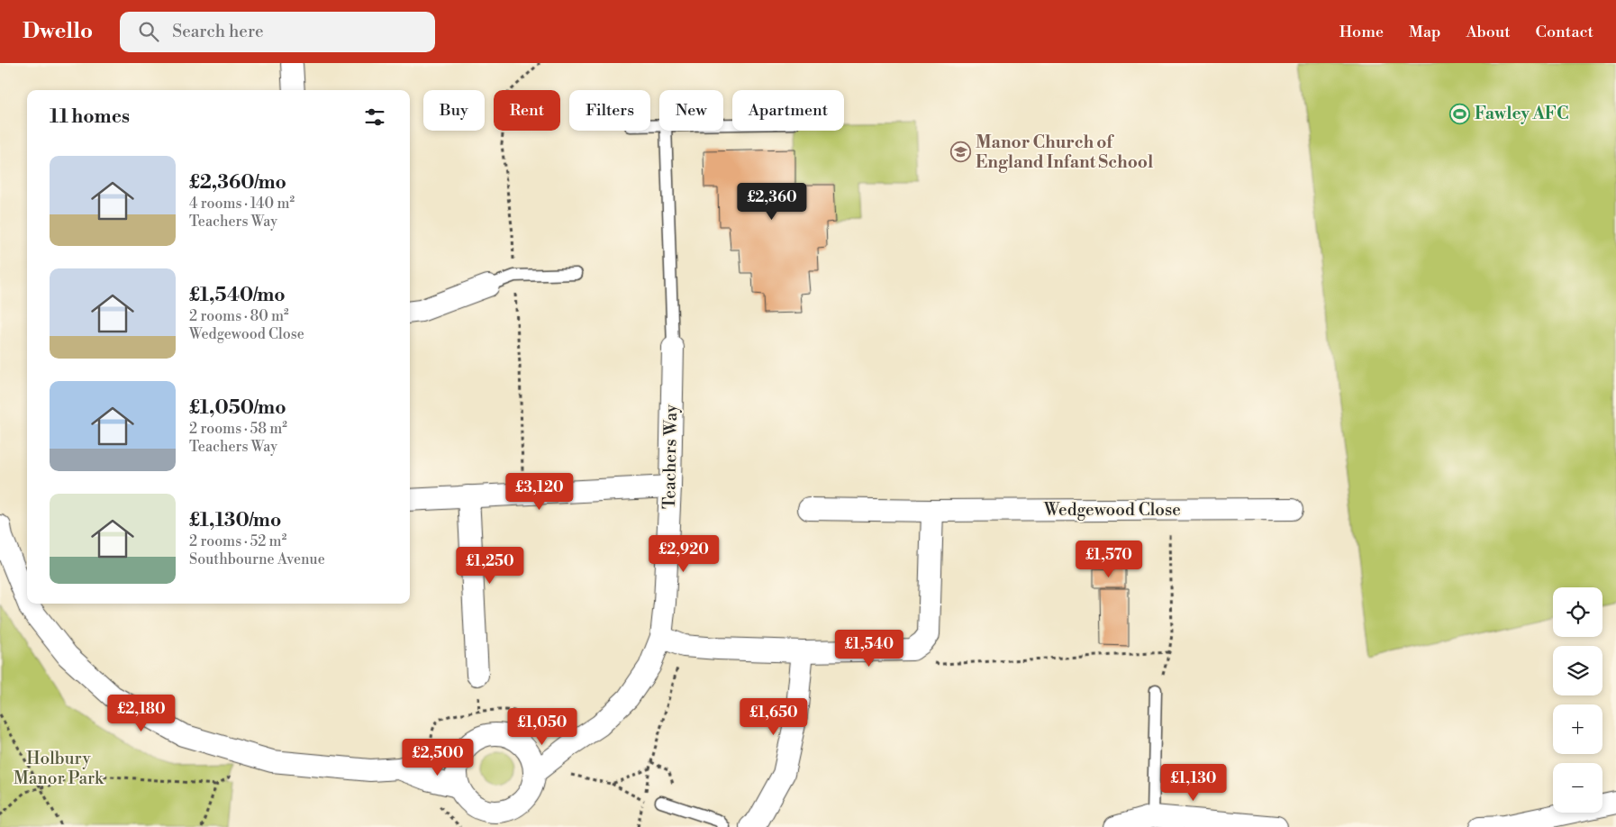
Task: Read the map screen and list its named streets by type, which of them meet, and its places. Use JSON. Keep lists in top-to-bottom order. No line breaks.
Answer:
{"streets":{"street":["Teachers Way","Wedgewood Close"]},"parks":["Holbury Manor Park"],"places":{"sports":["Fawley AFC"],"school or university":["Manor Church of England Infant School"]},"page":{"header":"Dwello","search":"Search here","nav":["Home","Map","About","Contact"],"chip":["Buy","Rent","Filters","New","Apartment"],"heading":"11 homes","list":[{"name":"£2,360/mo","note":"4 rooms · 140 m² · Teachers Way"},{"name":"£1,540/mo","note":"2 rooms · 80 m² · Wedgewood Close"},{"name":"£1,050/mo","note":"2 rooms · 58 m² · Teachers Way"},{"name":"£1,130/mo","note":"2 rooms · 52 m² · Southbourne Avenue"}],"price":["£2,360","£3,120","£2,920","£1,570","£1,250","£1,540","£2,180","£1,650","£1,050","£2,500","£1,130"],"map_buttons":["+","−"]}}
